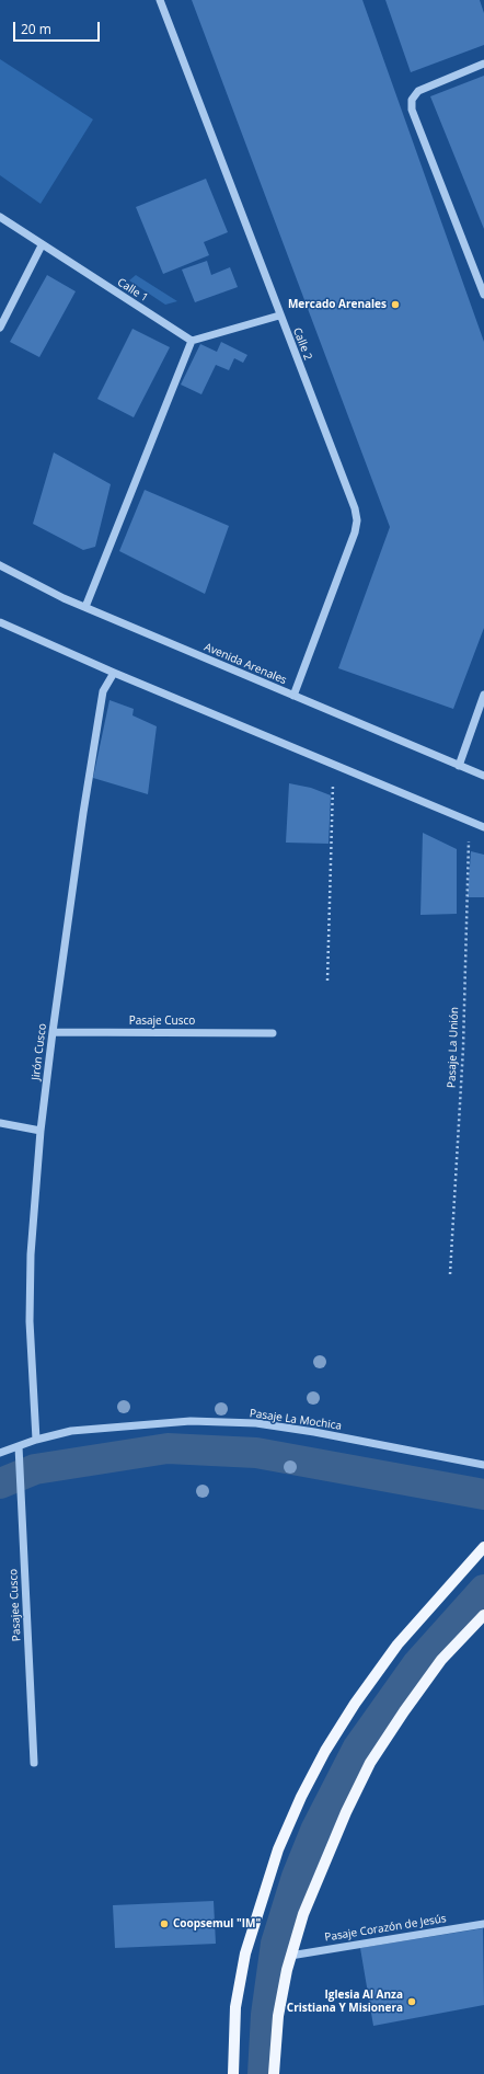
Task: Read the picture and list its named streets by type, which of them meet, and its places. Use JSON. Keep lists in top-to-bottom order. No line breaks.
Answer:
{"streets":{"street":["Calle 1","Calle 2","Avenida Arenales","Pasaje Cusco","Jirón Cusco","Pasaje La Mochica","Pasajee Cusco","Pasaje Corazón de Jesús"],"path":["Pasaje La Unión"]},"crossings":[["Calle 2","Avenida Arenales"],["Pasaje Cusco","Jirón Cusco"],["Jirón Cusco","Pasaje La Mochica"],["Pasaje La Mochica","Pasajee Cusco"]],"places":["Mercado Arenales","Coopsemul \"IM\"","Iglesia Al Anza Cristiana Y Misionera"],"scale_bar":"20 m"}
